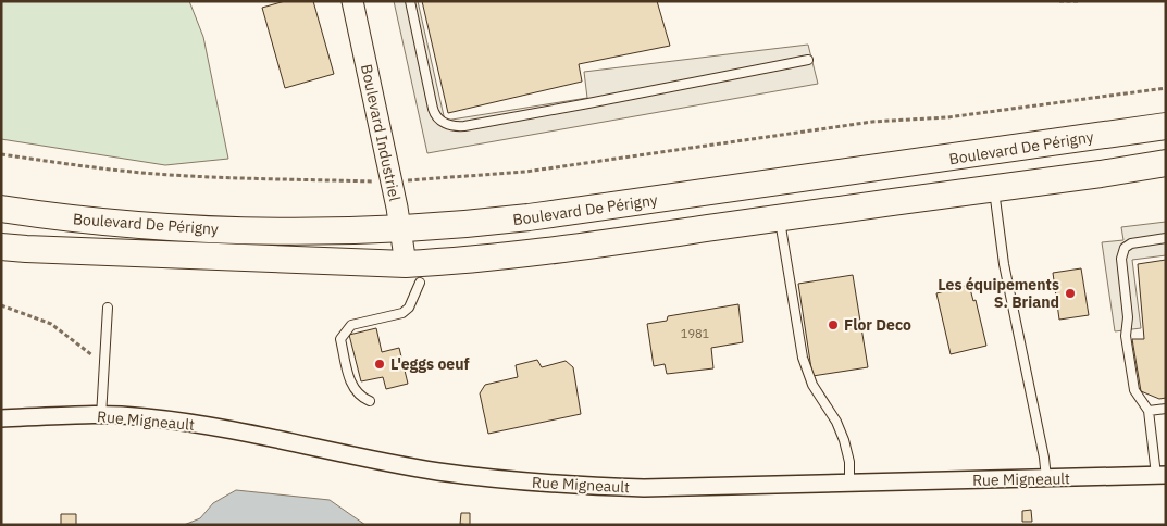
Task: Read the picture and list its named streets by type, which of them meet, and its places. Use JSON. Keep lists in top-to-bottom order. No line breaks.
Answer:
{"streets":{"main road":["Boulevard De Périgny"],"street":["Boulevard Industriel","Rue Migneault"]},"crossings":[["Boulevard Industriel","Boulevard De Périgny"]],"places":["Les équipements S. Briand","Flor Deco","L'eggs oeuf"],"house_numbers":["1981"]}
